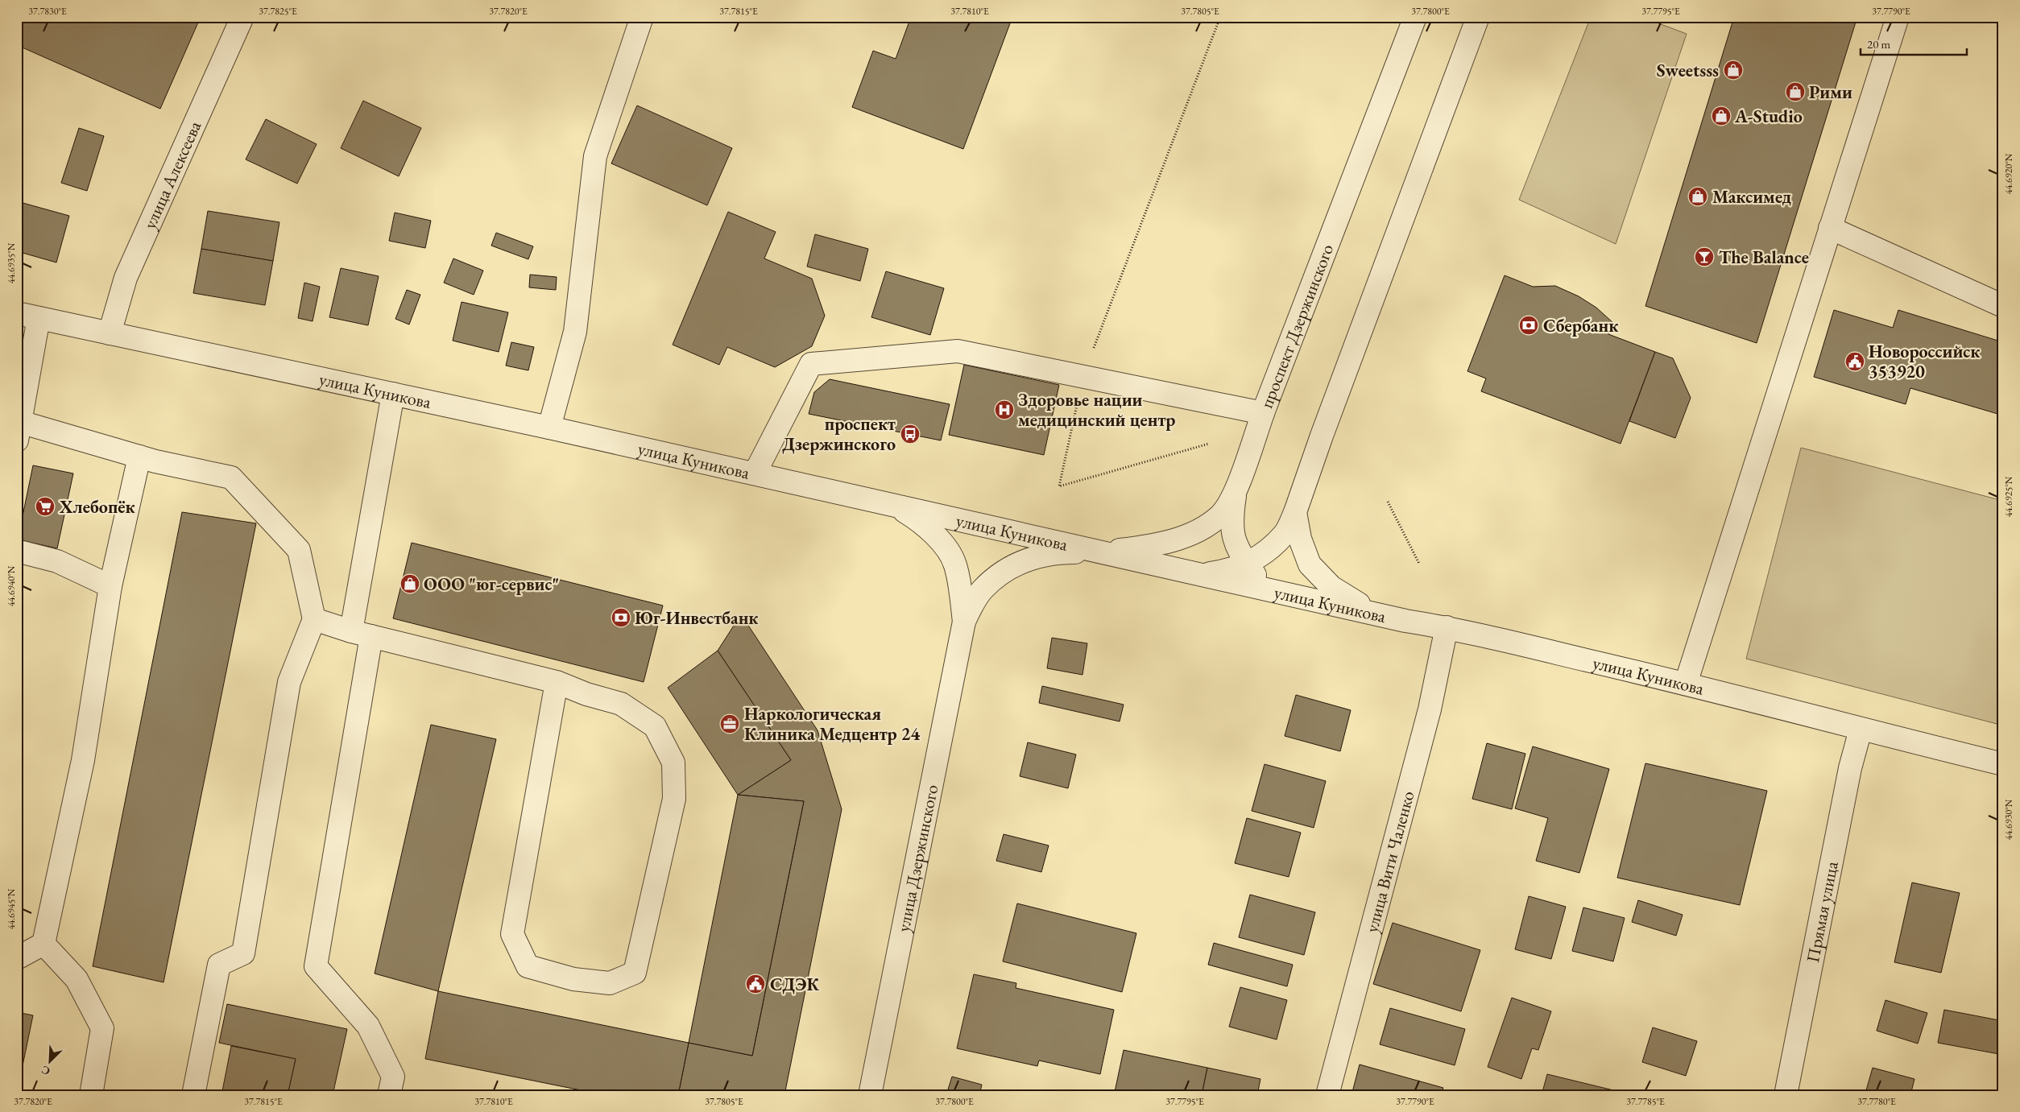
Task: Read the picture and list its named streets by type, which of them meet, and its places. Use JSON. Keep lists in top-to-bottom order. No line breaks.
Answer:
{"streets":{"street":["улица Алексеева","проспект Дзержинского","улица Куникова","улица Дзержинского","улица Вити Чаленко","Прямая улица"]},"crossings":[["улица Алексеева","улица Куникова"],["проспект Дзержинского","улица Куникова"],["улица Куникова","улица Вити Чаленко"],["улица Куникова","Прямая улица"]],"places":{"shop":["Sweetsss","Рими","A-Studio","Максимед","ООО \"юг-сервис\""],"bar":["The Balance"],"bank":["Сбербанк","Юг-Инвестбанк"],"public building":["Новороссийск 353920","СДЭК"],"hospital":["Здоровье нации медицинский центр"],"bus stop":["проспект Дзержинского"],"supermarket":["Хлебопёк"],"office":["Наркологическая Клиника Медцентр 24"]},"scale_bar":"20 m","north":"bottom left","coordinates":["37.7830°E","37.7825°E","37.7820°E","37.7815°E","37.7810°E","37.7805°E","37.7800°E","37.7795°E","37.7790°E","44.6920°N","44.6935°N","44.6925°N","44.6940°N","44.6930°N","44.6945°N","37.7785°E","37.7780°E"]}
